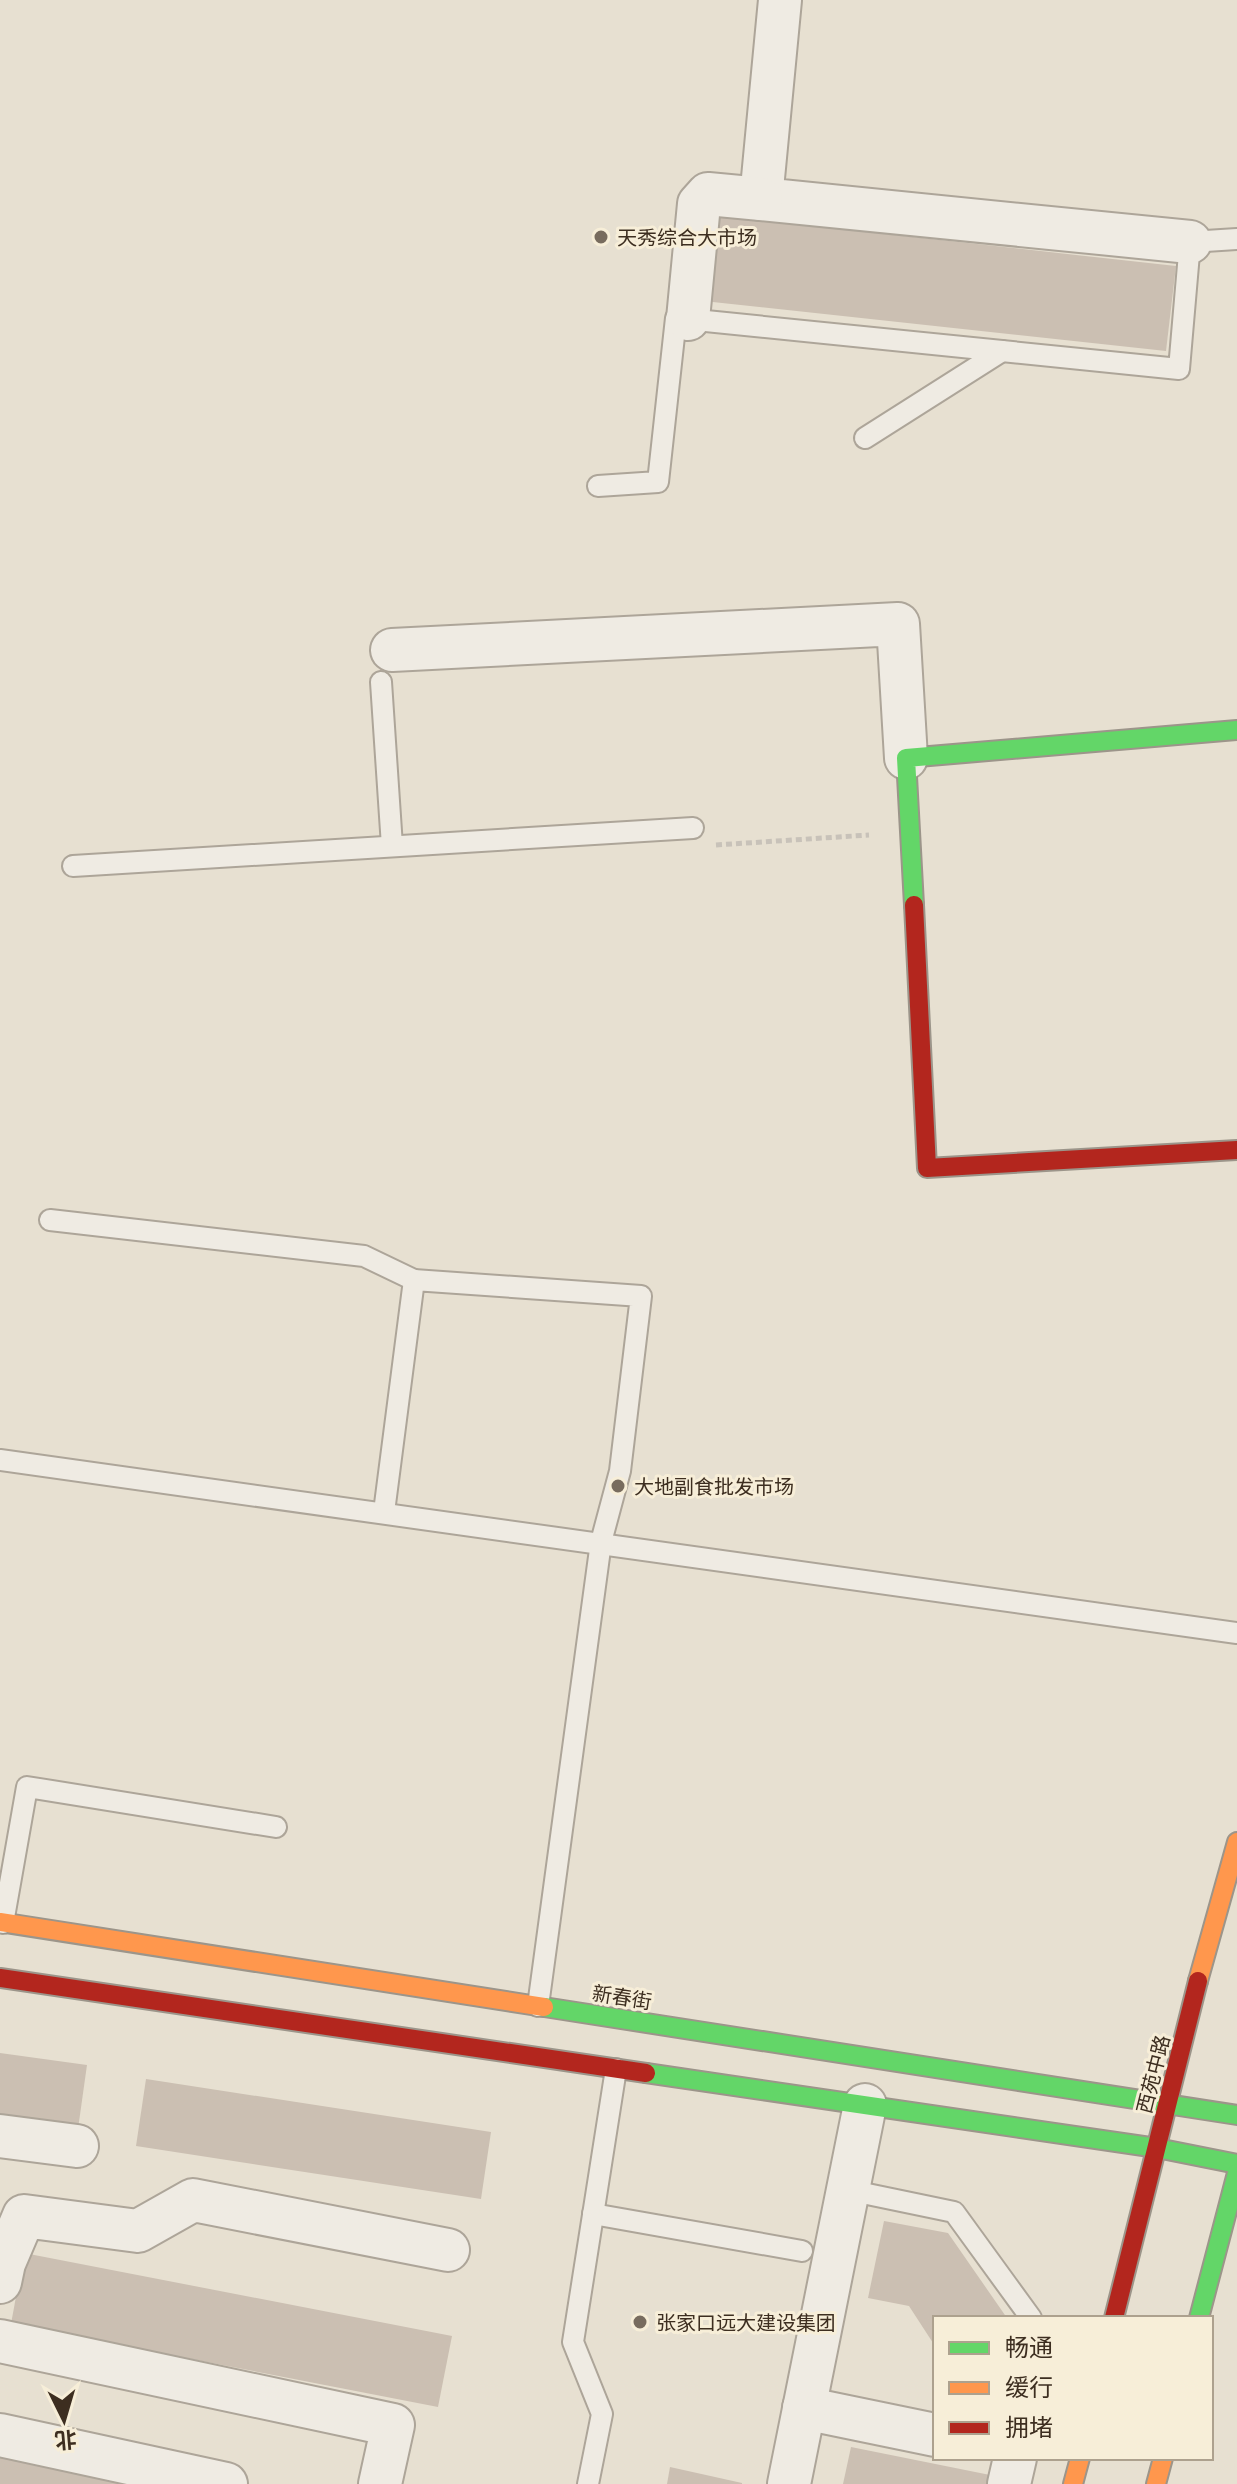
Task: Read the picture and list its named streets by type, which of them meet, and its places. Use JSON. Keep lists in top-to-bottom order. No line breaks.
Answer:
{"streets":{"main road":["新春街","西苑中路"]},"crossings":[["新春街","西苑中路"]],"places":["天秀综合大市场","大地副食批发市场","张家口远大建设集团"],"legend":["畅通","缓行","拥堵"],"north":"bottom"}
